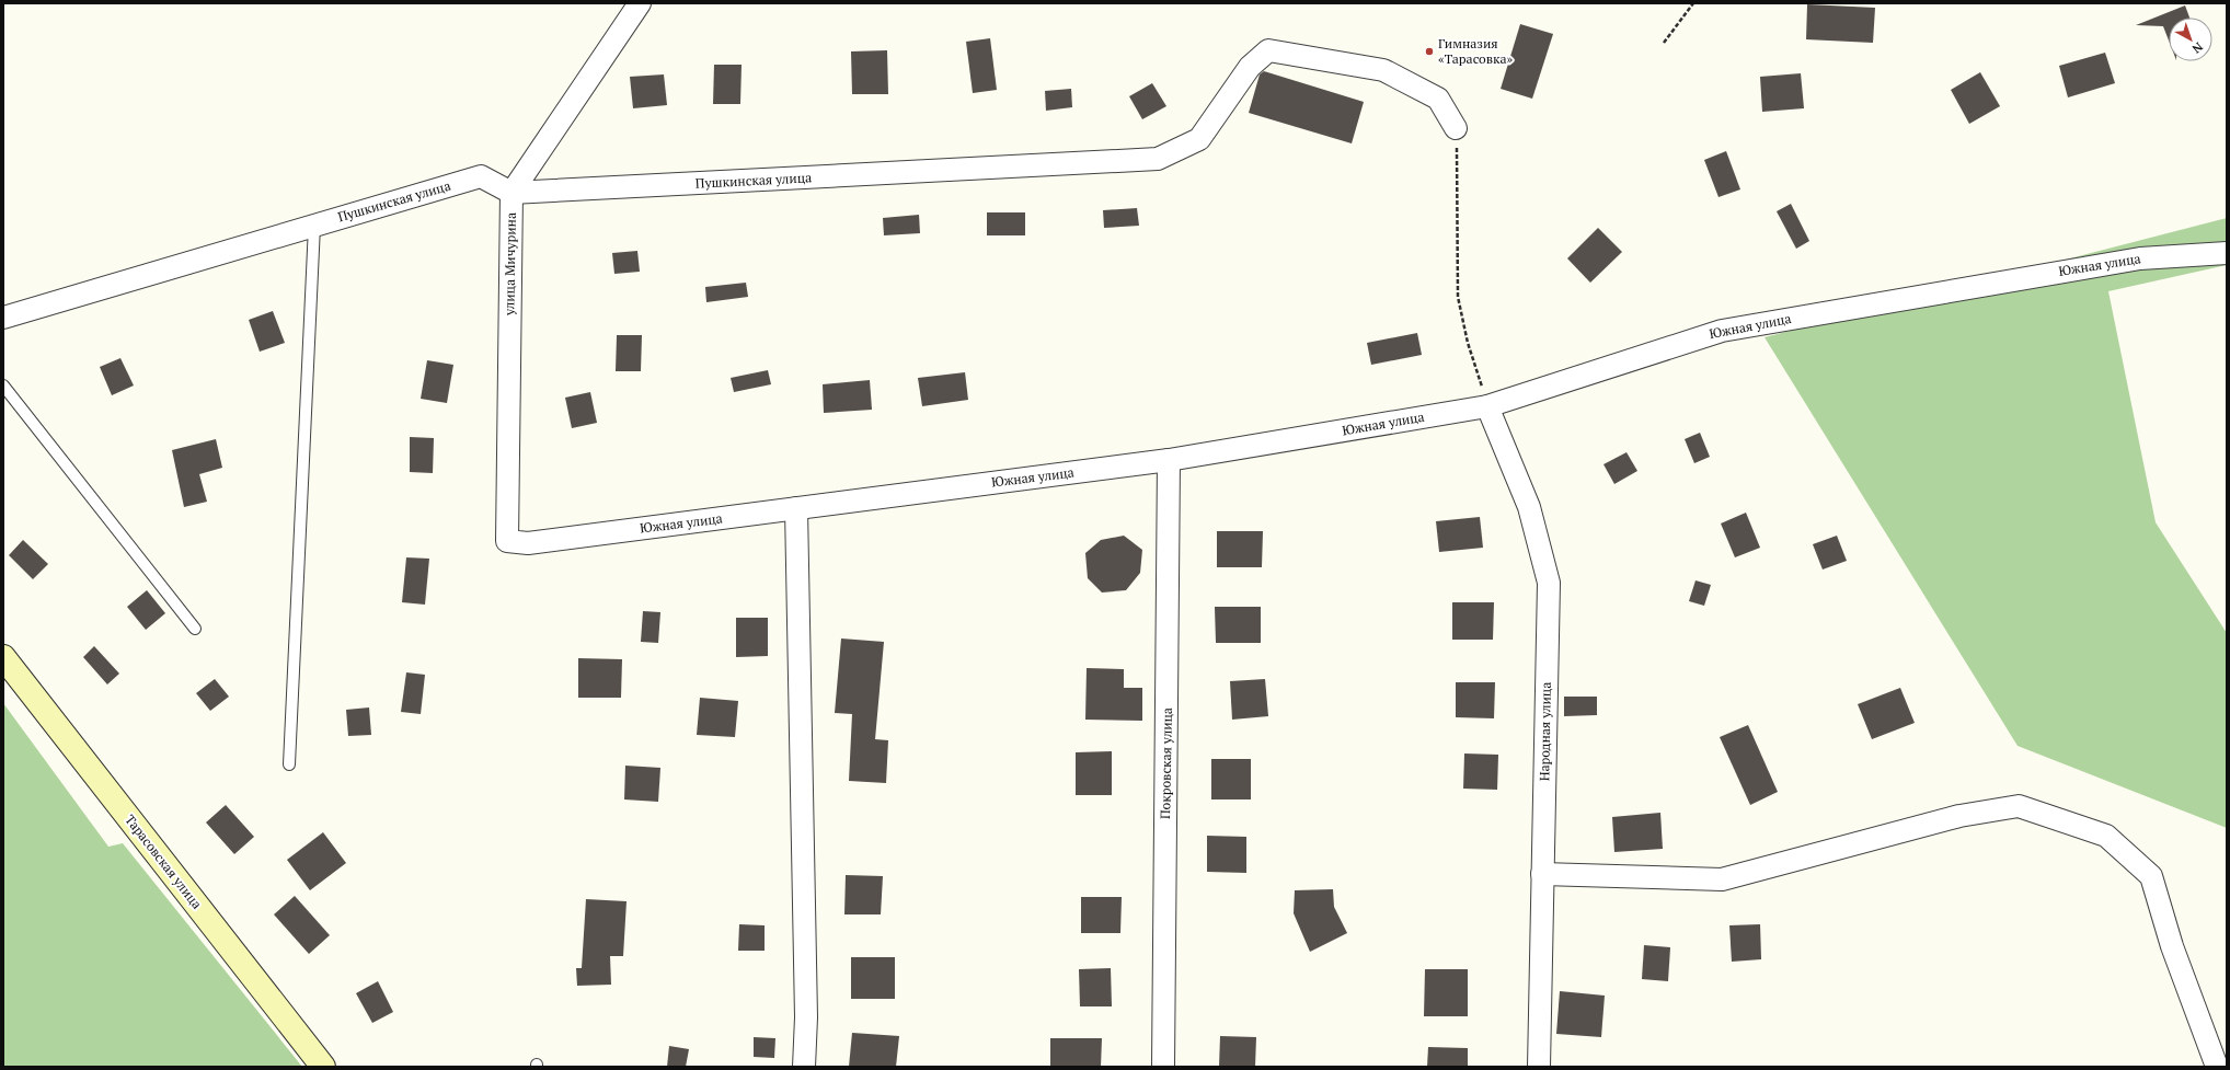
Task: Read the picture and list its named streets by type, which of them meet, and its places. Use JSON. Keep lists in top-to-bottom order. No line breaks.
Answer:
{"streets":{"main road":["Тарасовская улица"],"street":["Пушкинская улица","улица Мичурина","Южная улица","Народная улица","Покровская улица"]},"crossings":[["Пушкинская улица","улица Мичурина"],["улица Мичурина","Южная улица"],["Южная улица","Народная улица"],["Южная улица","Покровская улица"]],"places":["Гимназия «Тарасовка»"],"north":"bottom right"}
